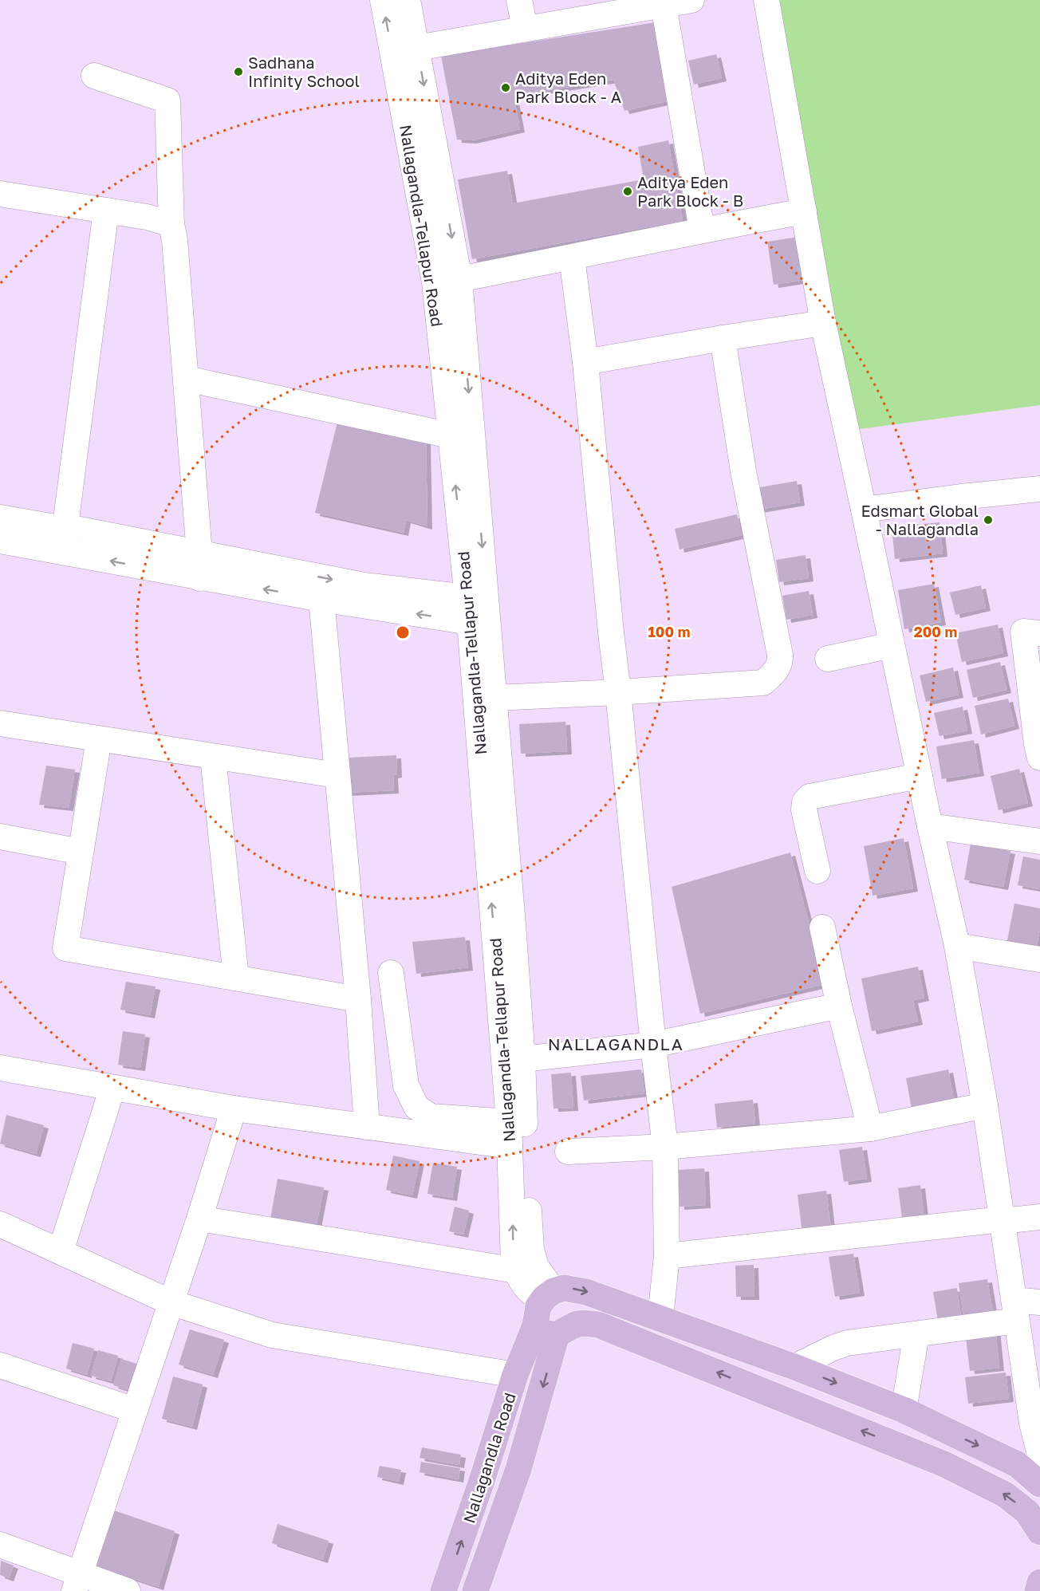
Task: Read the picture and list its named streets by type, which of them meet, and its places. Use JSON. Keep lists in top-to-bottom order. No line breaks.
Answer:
{"streets":{"main road":["Nallagandla Road"],"street":["Nallagandla-Tellapur Road"]},"crossings":[["Nallagandla-Tellapur Road","Nallagandla Road"]],"districts":["NALLAGANDLA"],"places":["Sadhana Infinity School","Aditya Eden Park Block - A","Aditya Eden Park Block - B","Edsmart Global - Nallagandla"],"rings":["100 m","200 m"]}
